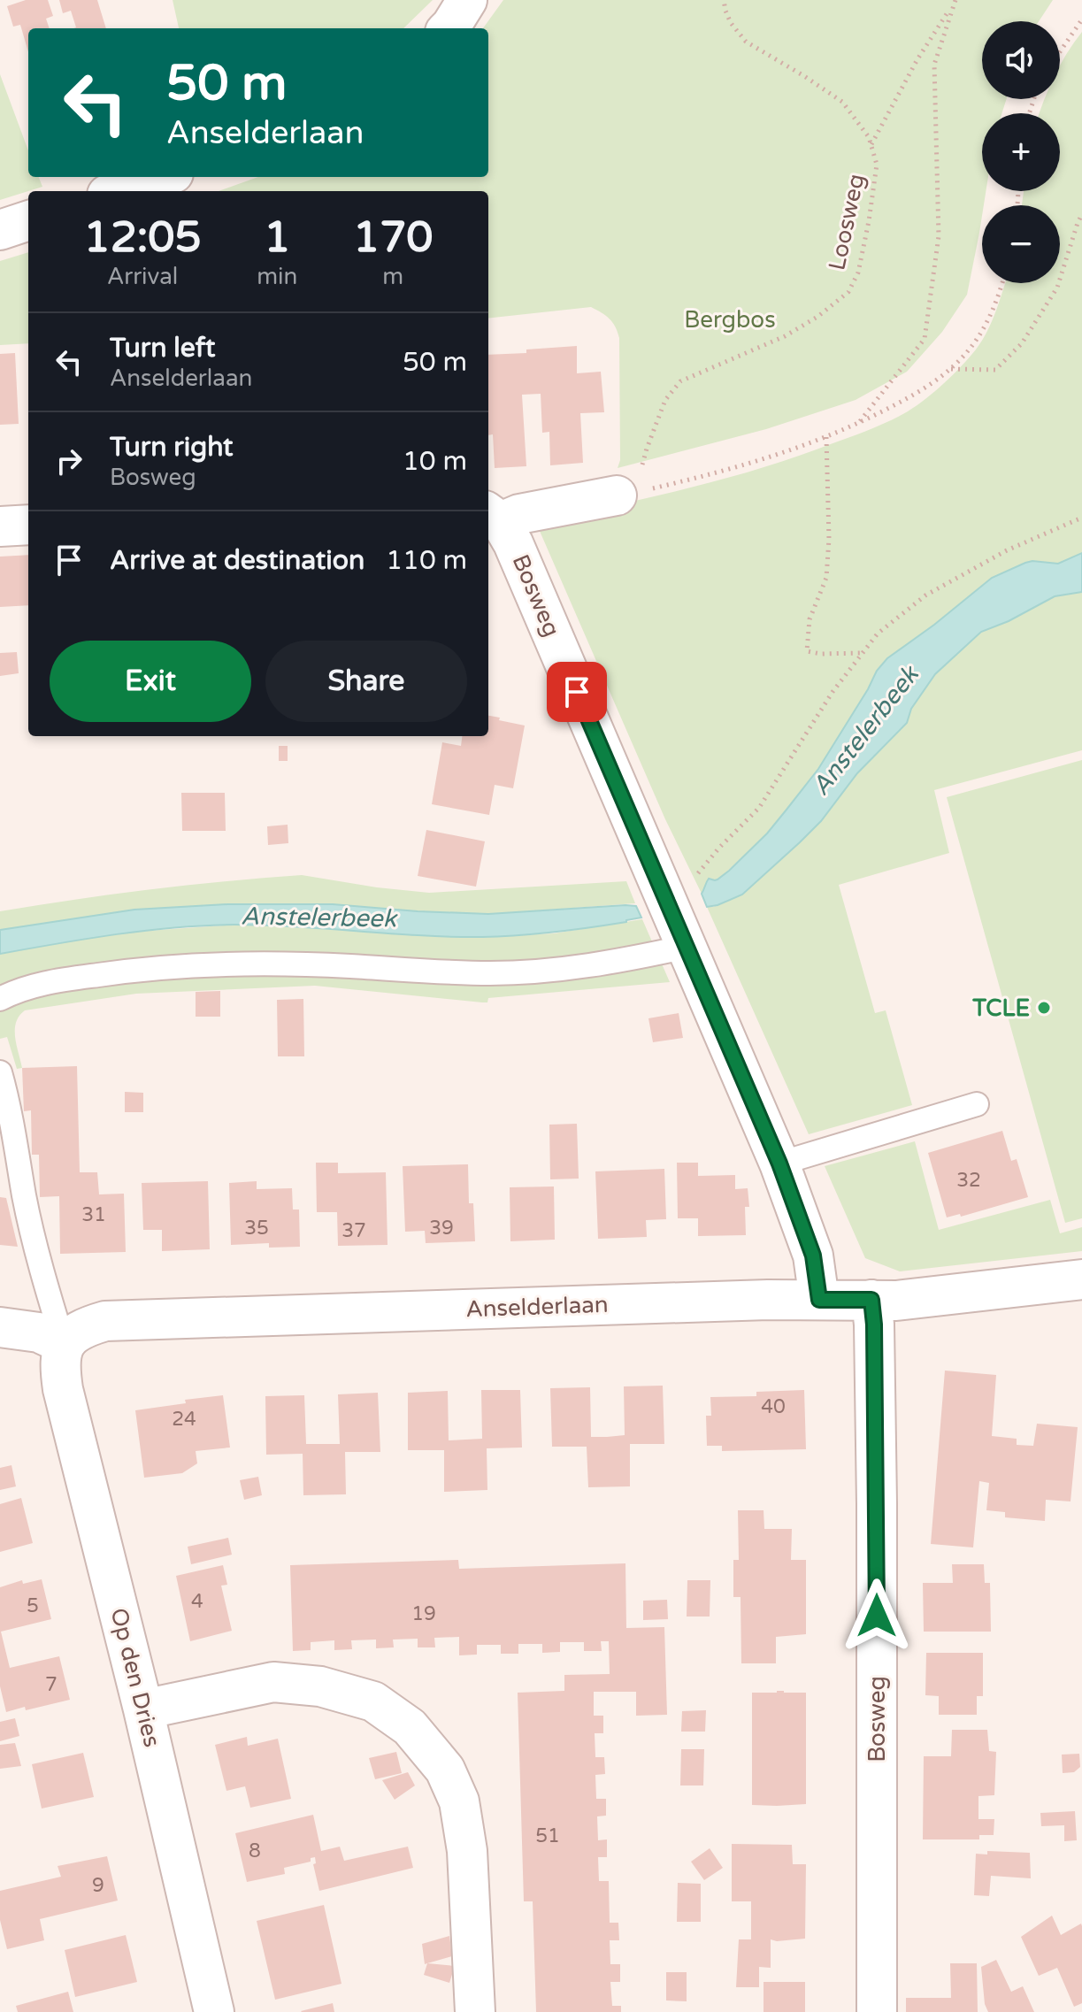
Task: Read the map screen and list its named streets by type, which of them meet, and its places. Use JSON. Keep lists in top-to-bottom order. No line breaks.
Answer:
{"streets":{"street":["Bosweg","Anselderlaan","Op den Dries"],"path":["Loosweg"]},"crossings":[["Bosweg","Anselderlaan"],["Anselderlaan","Op den Dries"]],"water":["Anstelerbeek"],"parks":["Bergbos"],"places":["TCLE"],"house_numbers":["32","31","35","39","37","40","24","4","5","19","7","51","8","9"],"page":{"map_buttons":["+","−"],"turn":["50 m","Anselderlaan"],"eta":["12:05","Arrival","1","min","170","m"],"list":[{"name":"Turn left","note":"Anselderlaan","value":"50 m"},{"name":"Turn right","note":"Bosweg","value":"10 m"},{"name":"Arrive at destination","value":"110 m"}],"buttons":["Exit","Share"]}}
